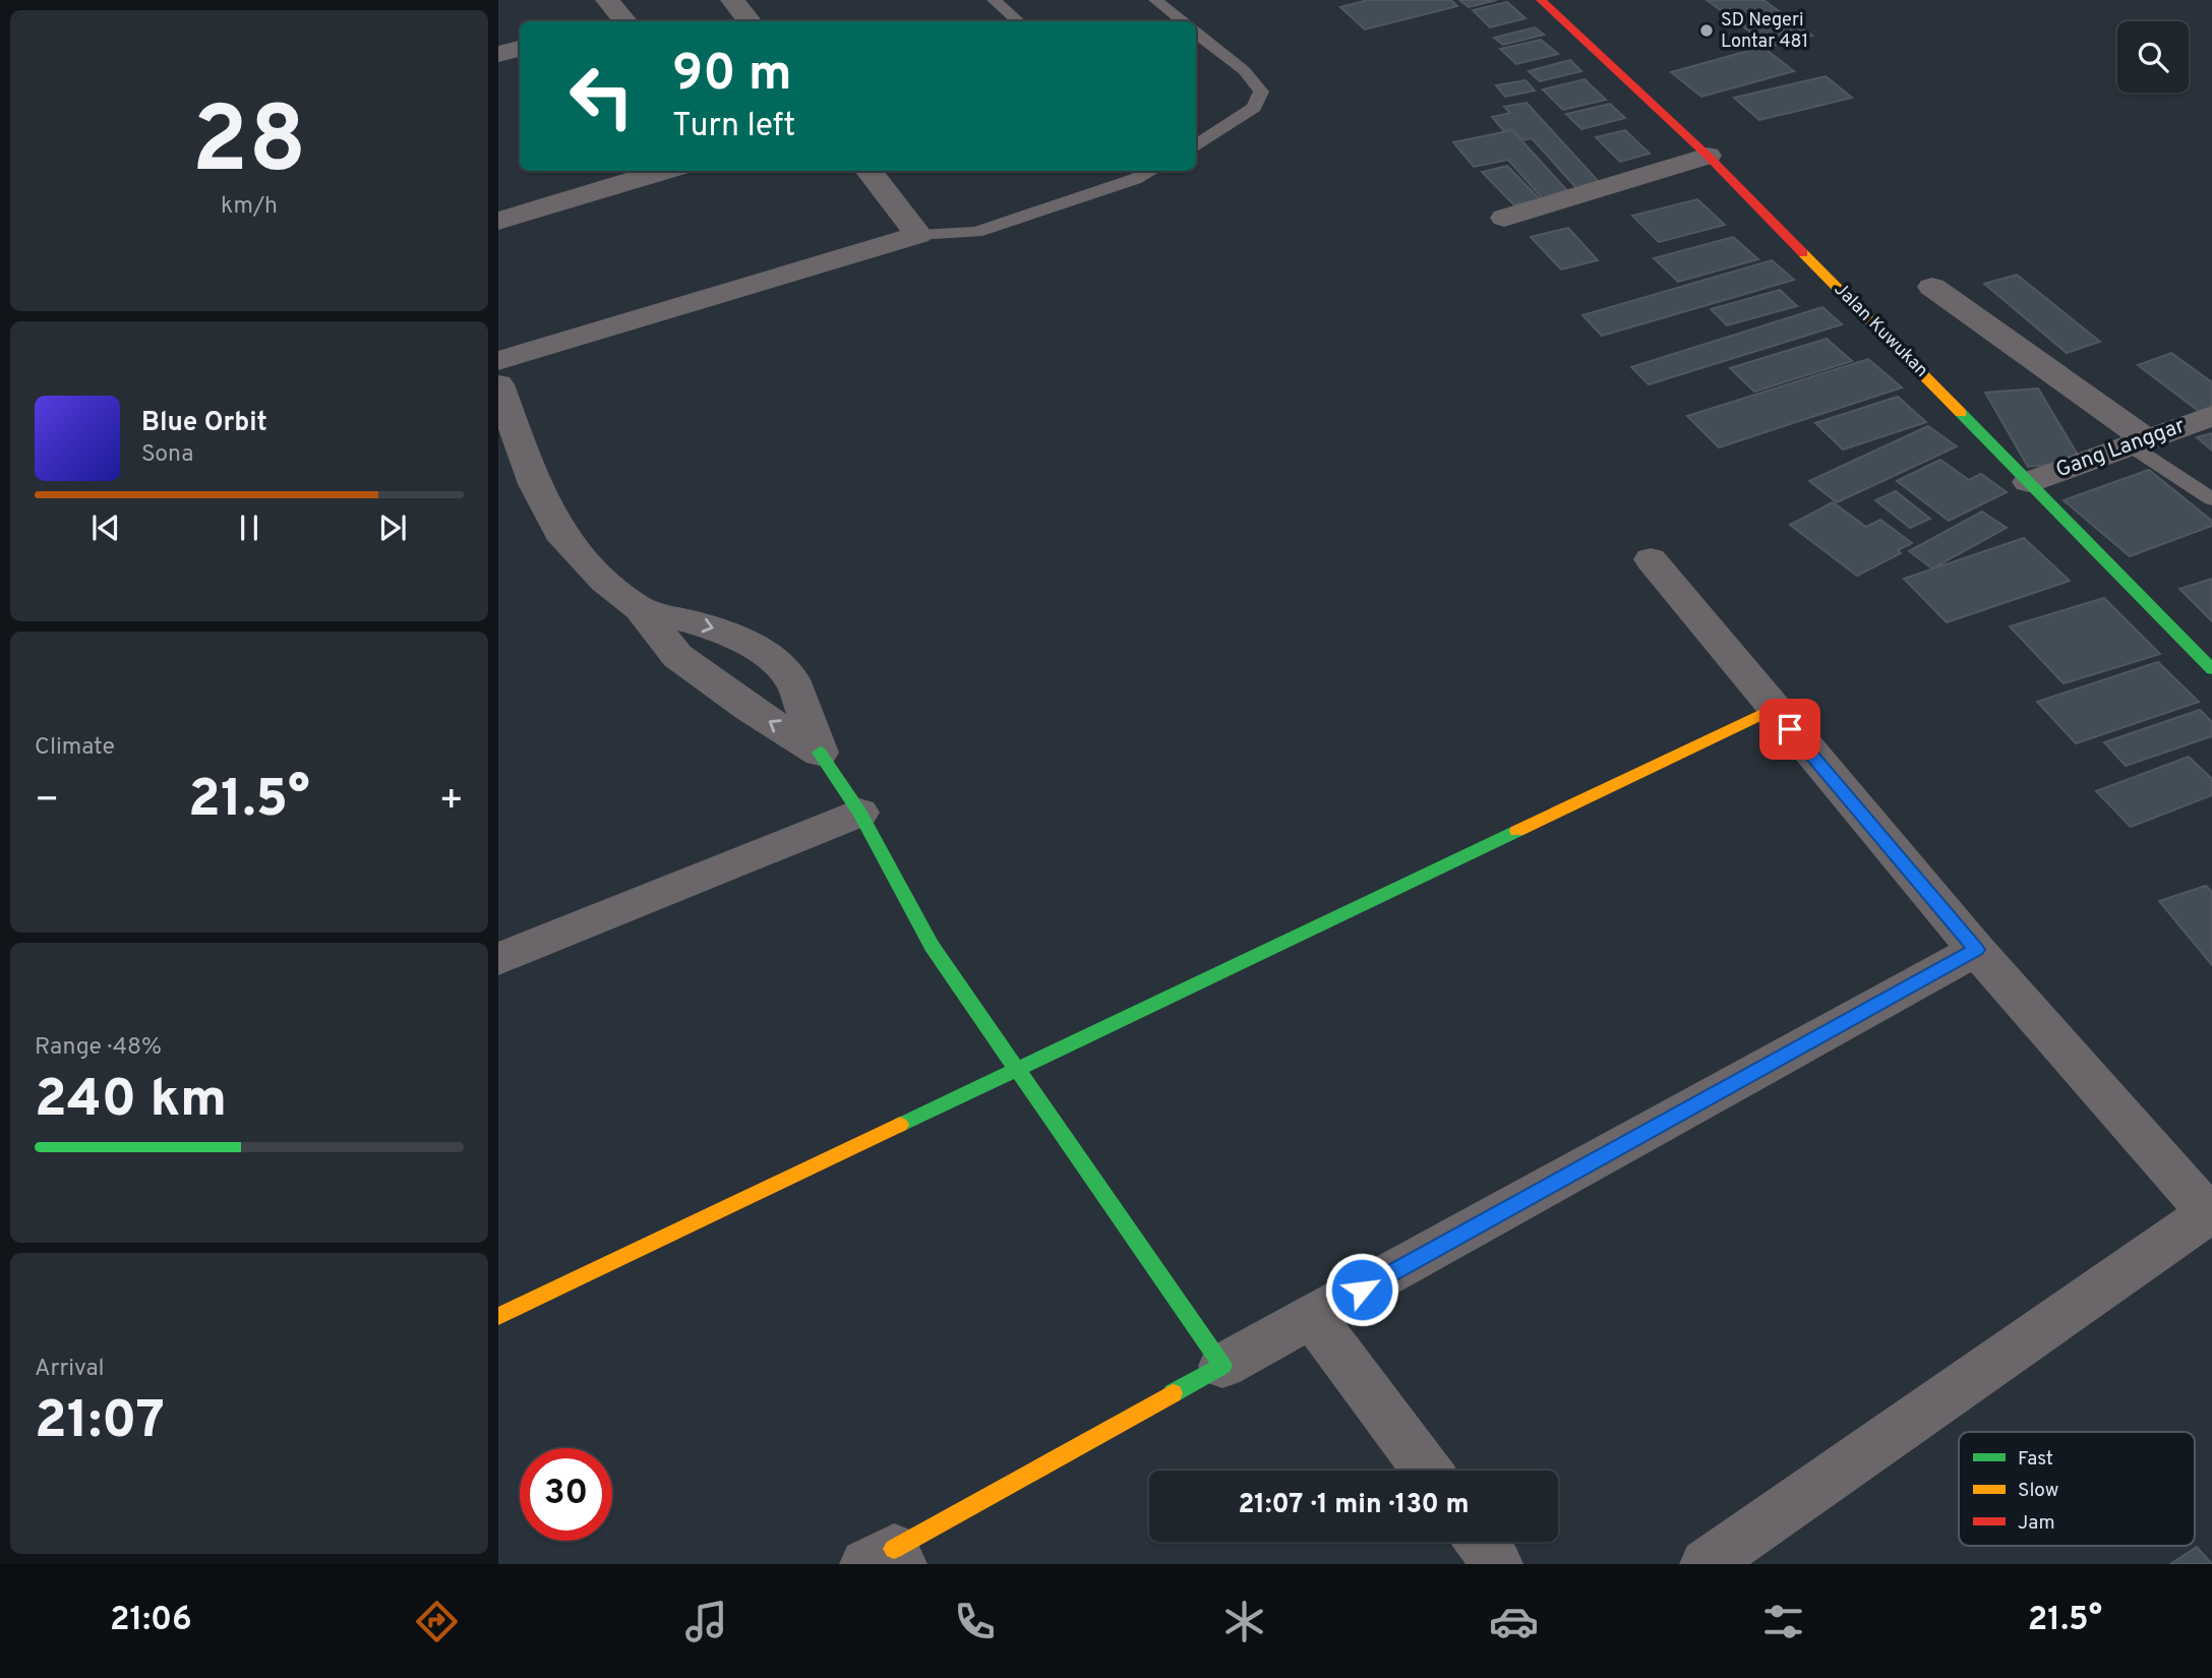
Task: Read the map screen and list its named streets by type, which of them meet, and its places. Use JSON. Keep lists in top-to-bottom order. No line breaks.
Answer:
{"streets":{"street":["Jalan Kuwukan","Gang Langgar"]},"crossings":[["Jalan Kuwukan","Gang Langgar"]],"places":["SD Negeri Lontar 481"],"legend":["Fast","Slow","Jam"],"page":{"tile":[["28","km/h"],"Climate",["Range · 48%","240 km"],["Arrival","21:07"]],"turn":["90 m","Turn left"],"song":["Blue Orbit","Sona"],"heat":["−","21.5°","+"],"limit":"30","trip":"21:07 · 1 min · 130 m","tabs":["21:06","21.5°"]}}
